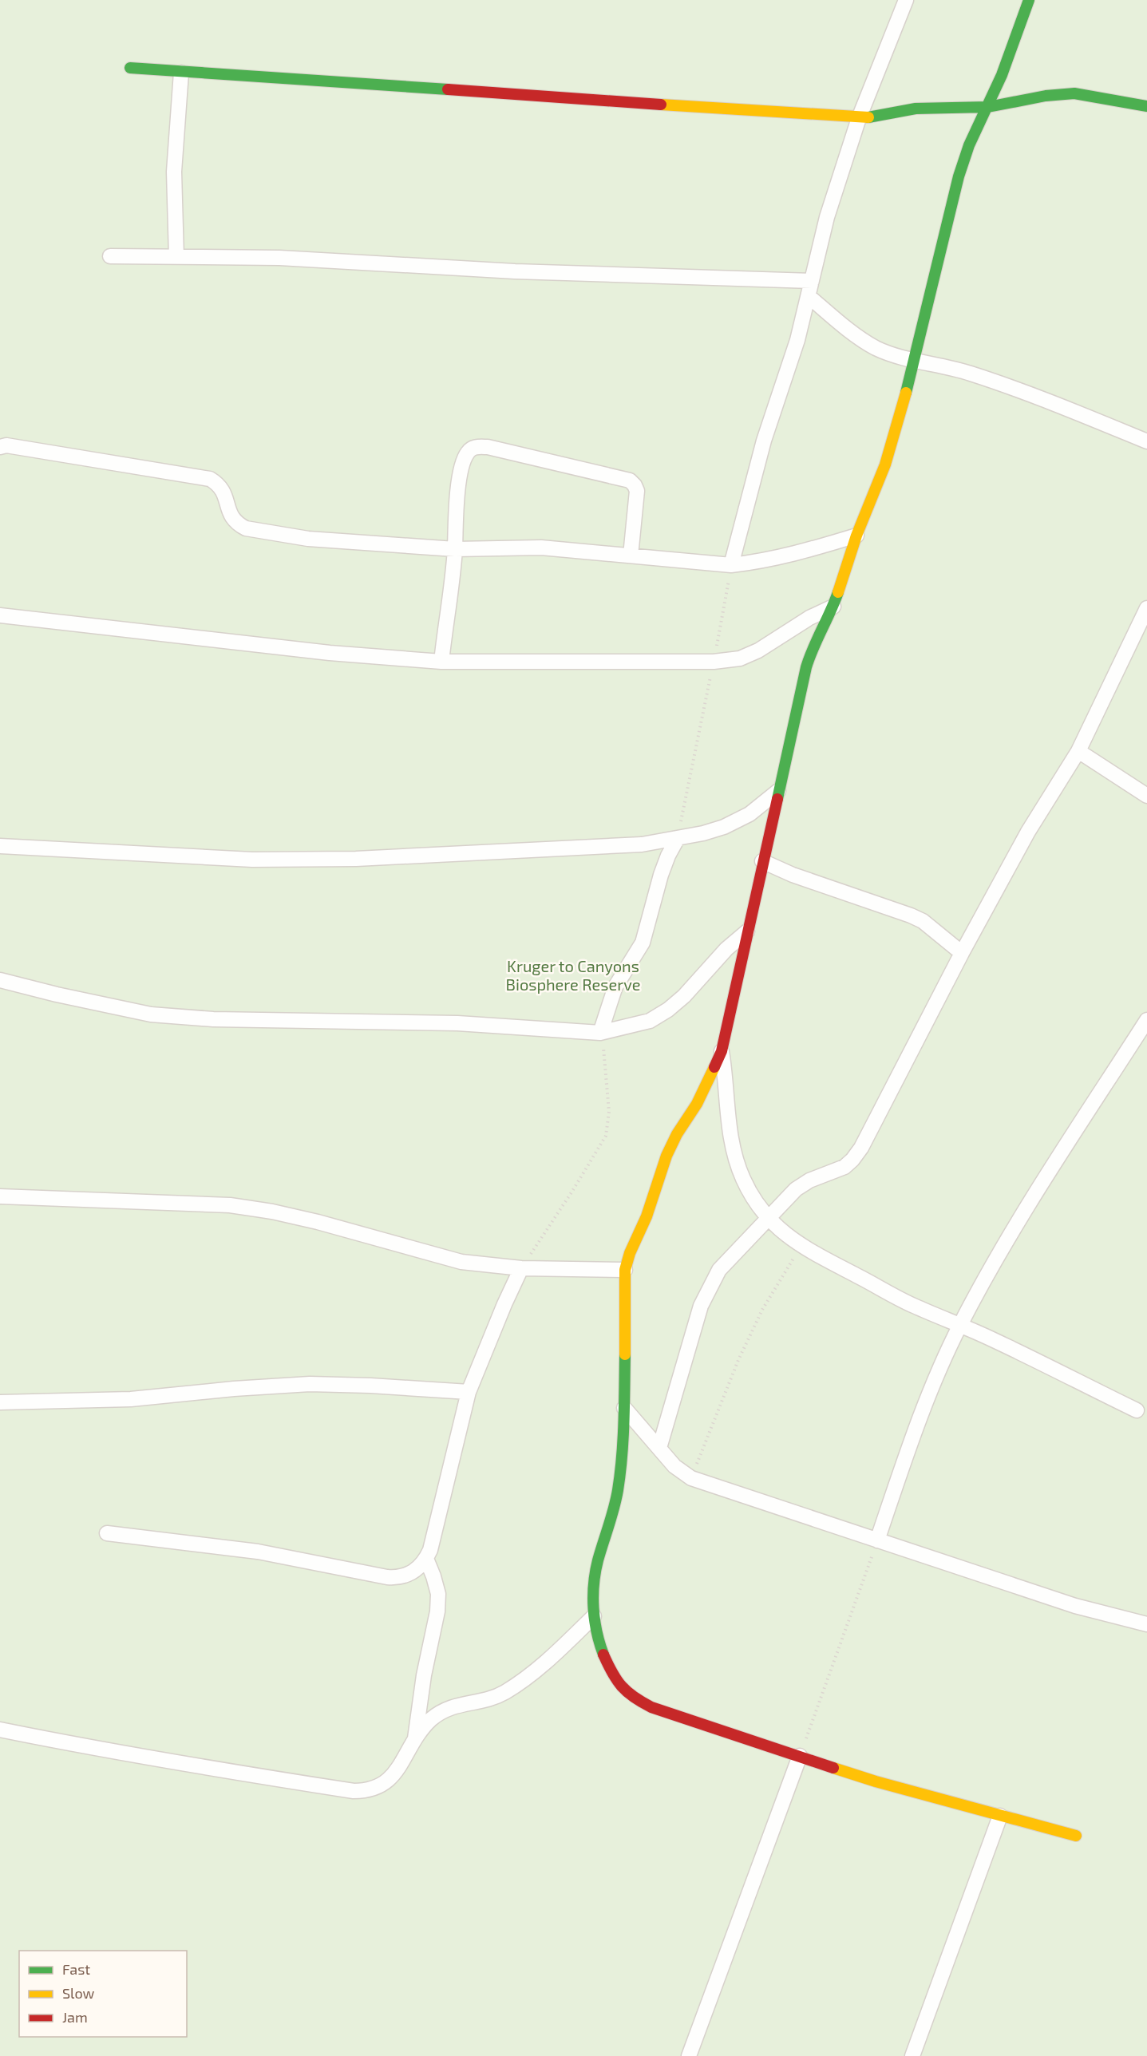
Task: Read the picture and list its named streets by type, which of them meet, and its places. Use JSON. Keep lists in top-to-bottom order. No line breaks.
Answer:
{"parks":["Kruger to Canyons Biosphere Reserve"],"legend":["Fast","Slow","Jam"]}
